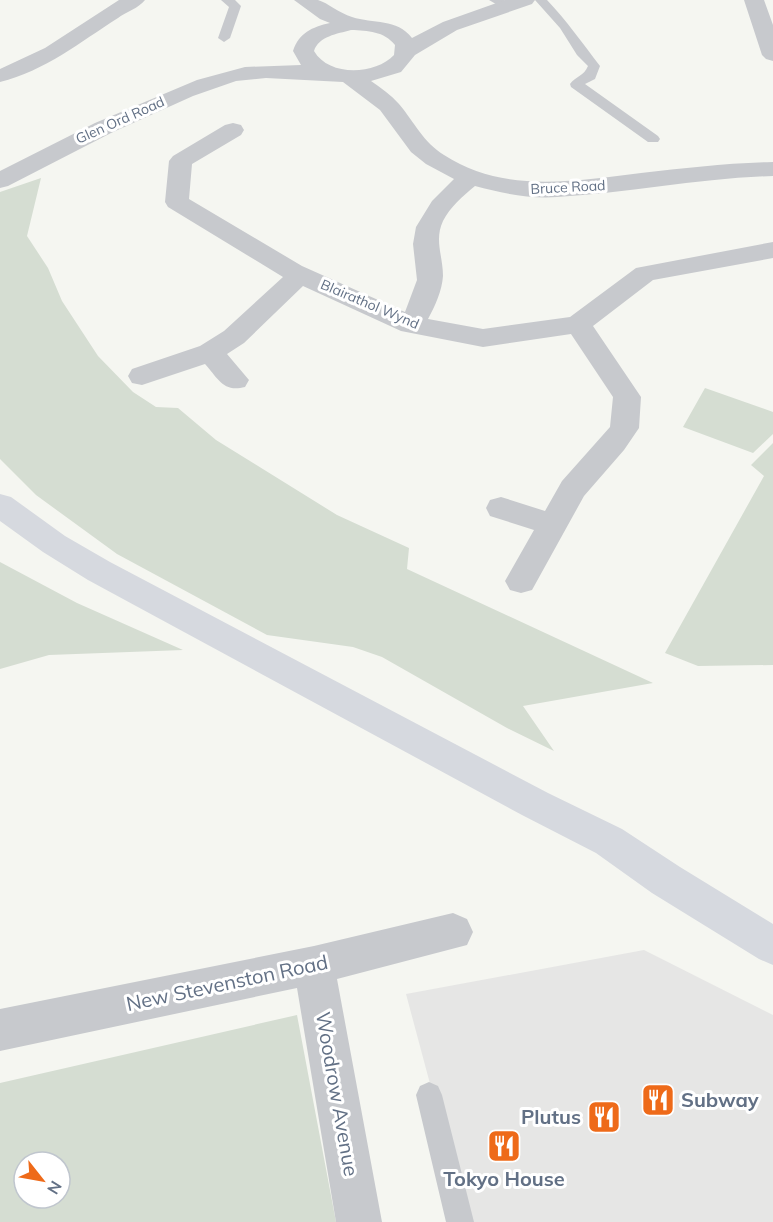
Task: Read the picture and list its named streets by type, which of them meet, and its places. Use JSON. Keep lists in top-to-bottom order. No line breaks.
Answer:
{"streets":{"street":["Glen Ord Road","Bruce Road","Blairathol Wynd","New Stevenston Road","Woodrow Avenue"]},"crossings":[["Glen Ord Road","Bruce Road"],["New Stevenston Road","Woodrow Avenue"]],"places":{"restaurant":["Subway","Plutus","Tokyo House"]},"north":"bottom right"}
